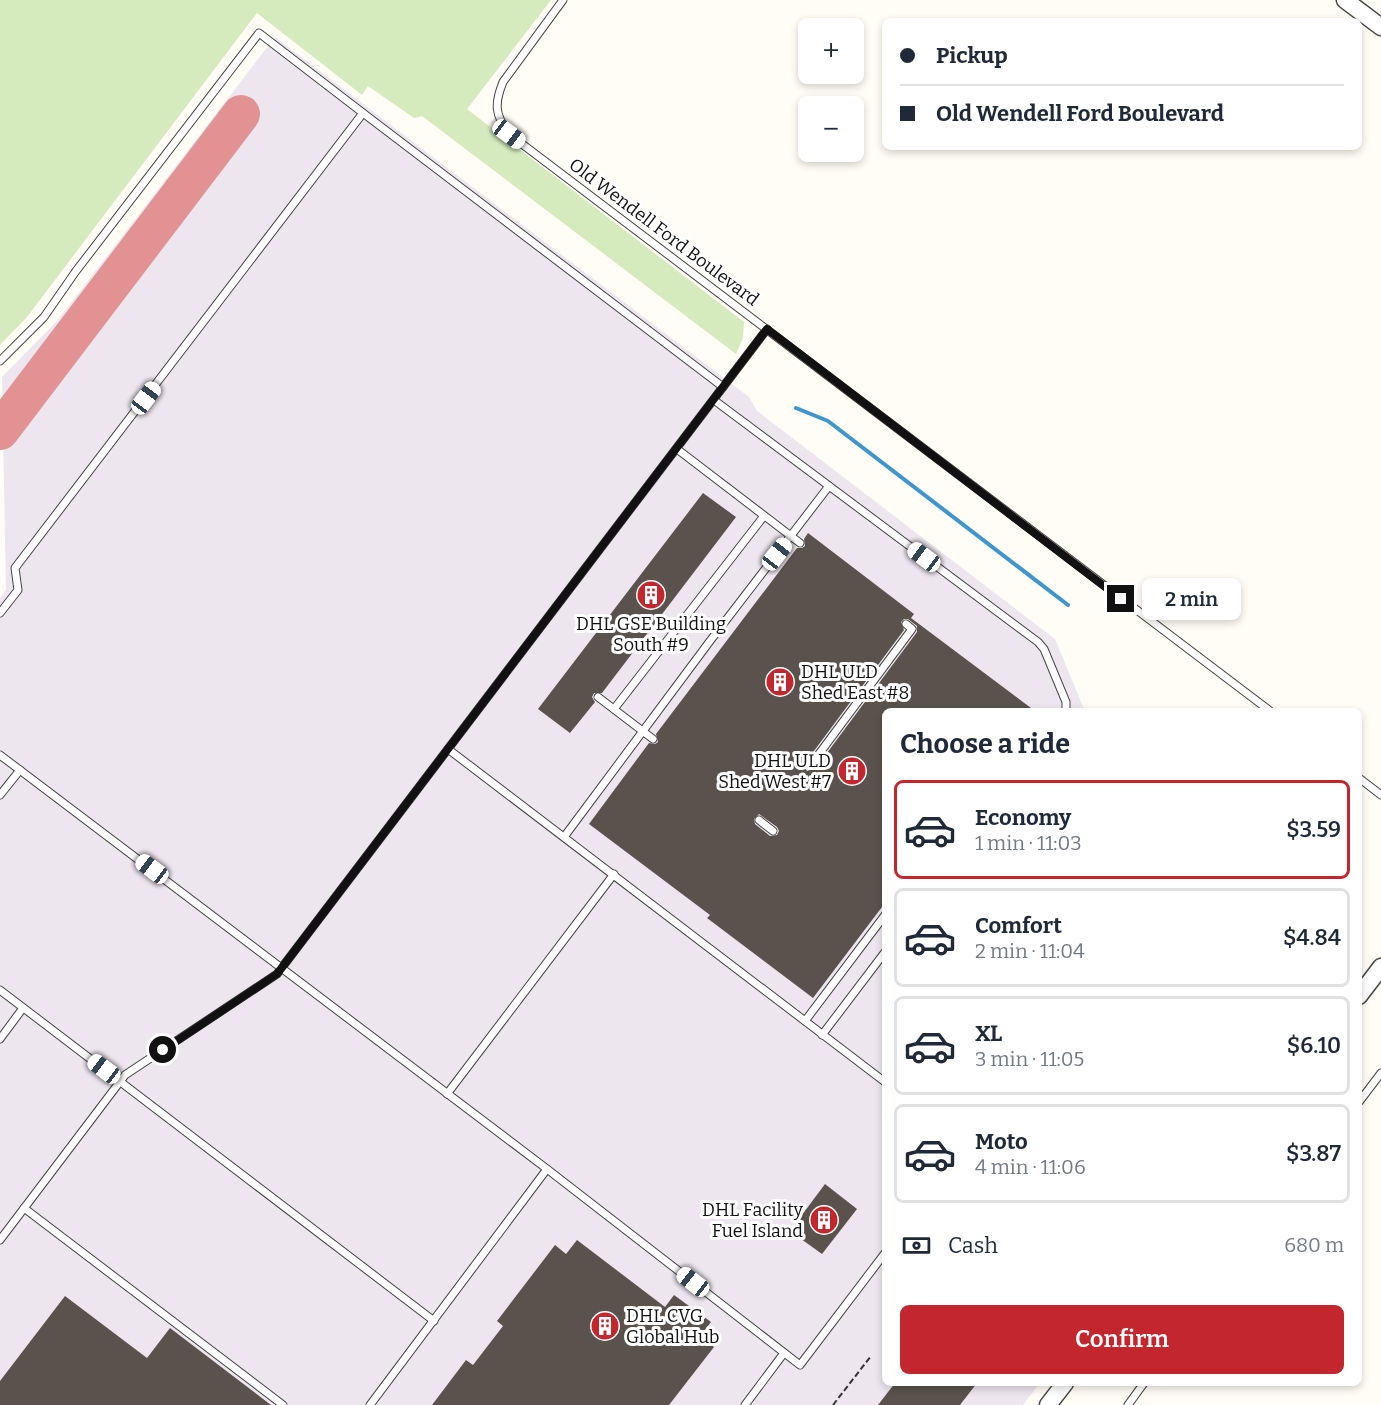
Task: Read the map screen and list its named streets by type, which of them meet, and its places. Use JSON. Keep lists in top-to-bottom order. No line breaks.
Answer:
{"streets":{"lane":["Old Wendell Ford Boulevard"]},"places":{"building":["DHL GSE Building South #9","DHL ULD Shed East #8","DHL ULD Shed West #7","DHL Facility Fuel Island","DHL CVG Global Hub"]},"page":{"map_buttons":["+","−"],"banner":["Pickup","Old Wendell Ford Boulevard"],"bubble":"2 min","heading":"Choose a ride","list":[{"name":"Economy","note":"1 min · 11:03","value":"$3.59"},{"name":"Comfort","note":"2 min · 11:04","value":"$4.84"},{"name":"XL","note":"3 min · 11:05","value":"$6.10"},{"name":"Moto","note":"4 min · 11:06","value":"$3.87"}],"pay":["Cash","680 m"],"buttons":"Confirm"}}
